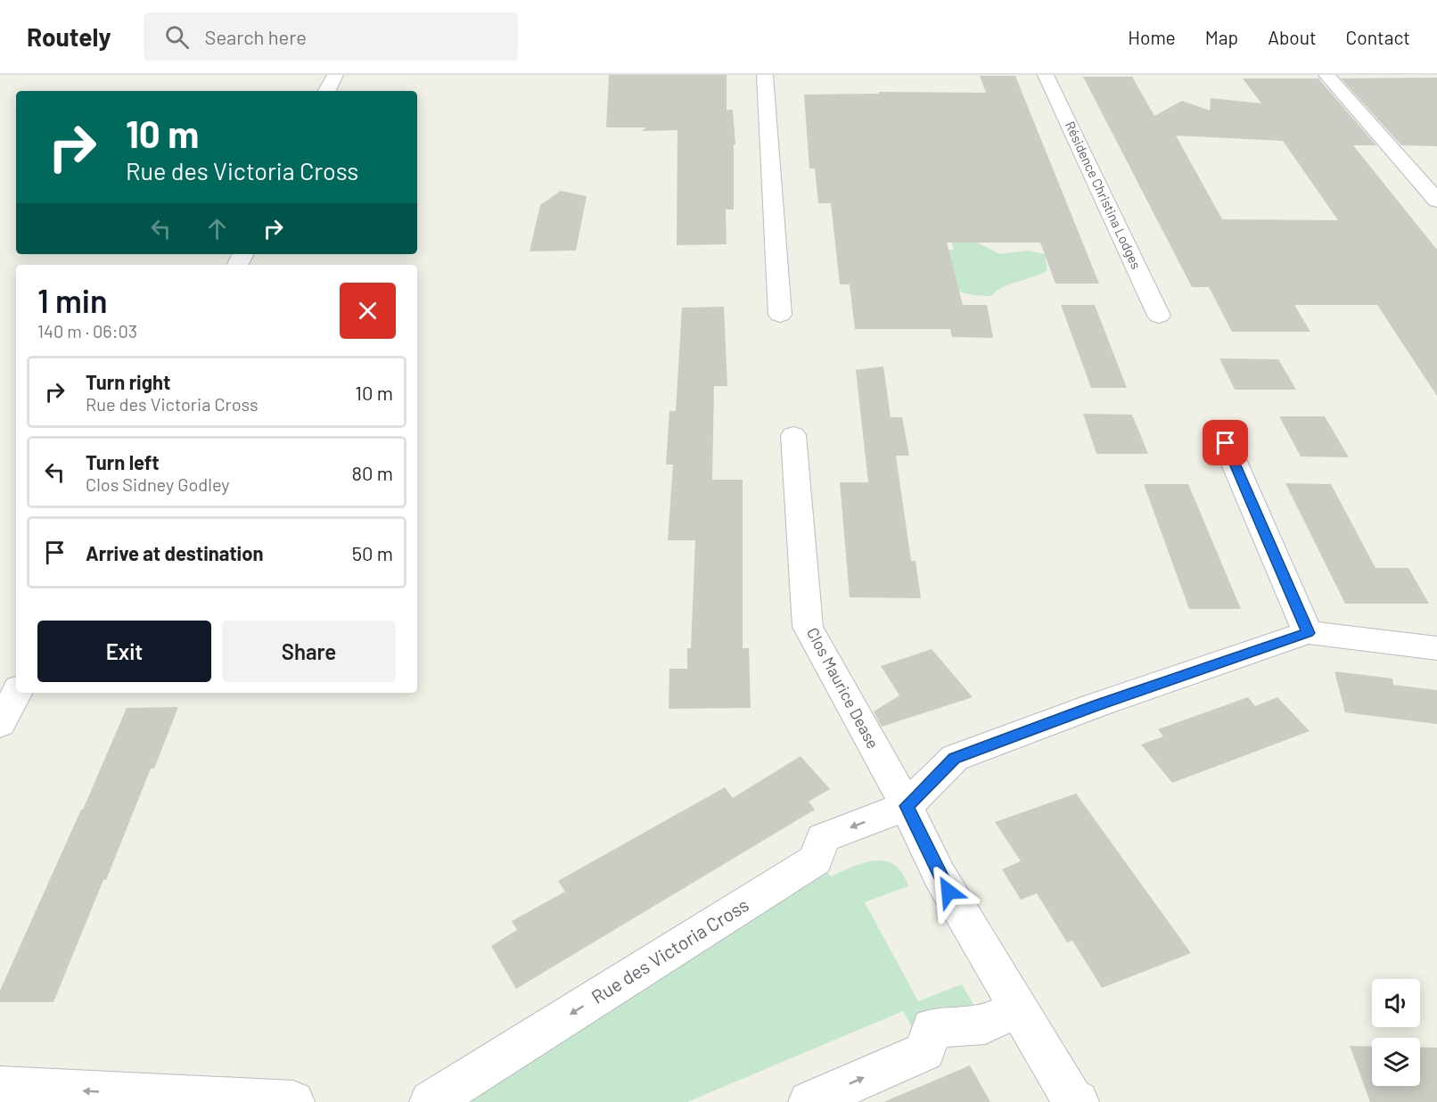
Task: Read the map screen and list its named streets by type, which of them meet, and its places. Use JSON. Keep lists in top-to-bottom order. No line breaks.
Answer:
{"streets":{"street":["Résidence Christina Lodges","Clos Maurice Dease","Rue des Victoria Cross"]},"crossings":[["Clos Maurice Dease","Rue des Victoria Cross"]],"page":{"header":"Routely","search":"Search here","nav":["Home","Map","About","Contact"],"turn":["10 m","Rue des Victoria Cross"],"heading":["1 min","140 m · 06:03"],"list":[{"name":"Turn right","note":"Rue des Victoria Cross","value":"10 m"},{"name":"Turn left","note":"Clos Sidney Godley","value":"80 m"},{"name":"Arrive at destination","value":"50 m"}],"buttons":["Exit","Share"]}}
